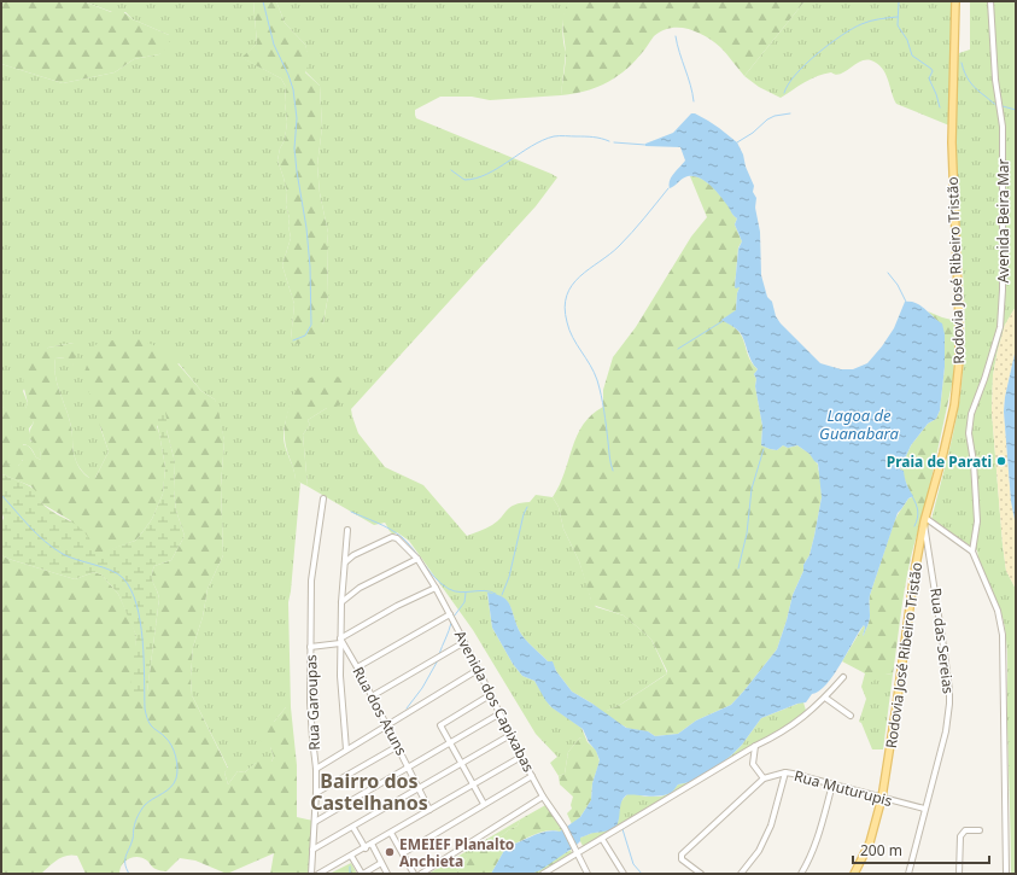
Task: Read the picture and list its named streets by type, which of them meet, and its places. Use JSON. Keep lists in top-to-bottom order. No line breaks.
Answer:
{"streets":{"main road":["Rodovia José Ribeiro Tristão"],"street":["Avenida Beira Mar","Rua das Sereias","Avenida dos Capixabas","Rua Garoupas","Rua dos Atuns","Rua Muturupis"]},"crossings":[["Rodovia José Ribeiro Tristão","Rua das Sereias"],["Rodovia José Ribeiro Tristão","Rua Muturupis"],["Rua das Sereias","Rua Muturupis"]],"districts":["Bairro dos Castelhanos"],"water":["Lagoa de Guanabara"],"places":["Praia de Parati","EMEIEF Planalto Anchieta"],"scale_bar":"200 m"}
